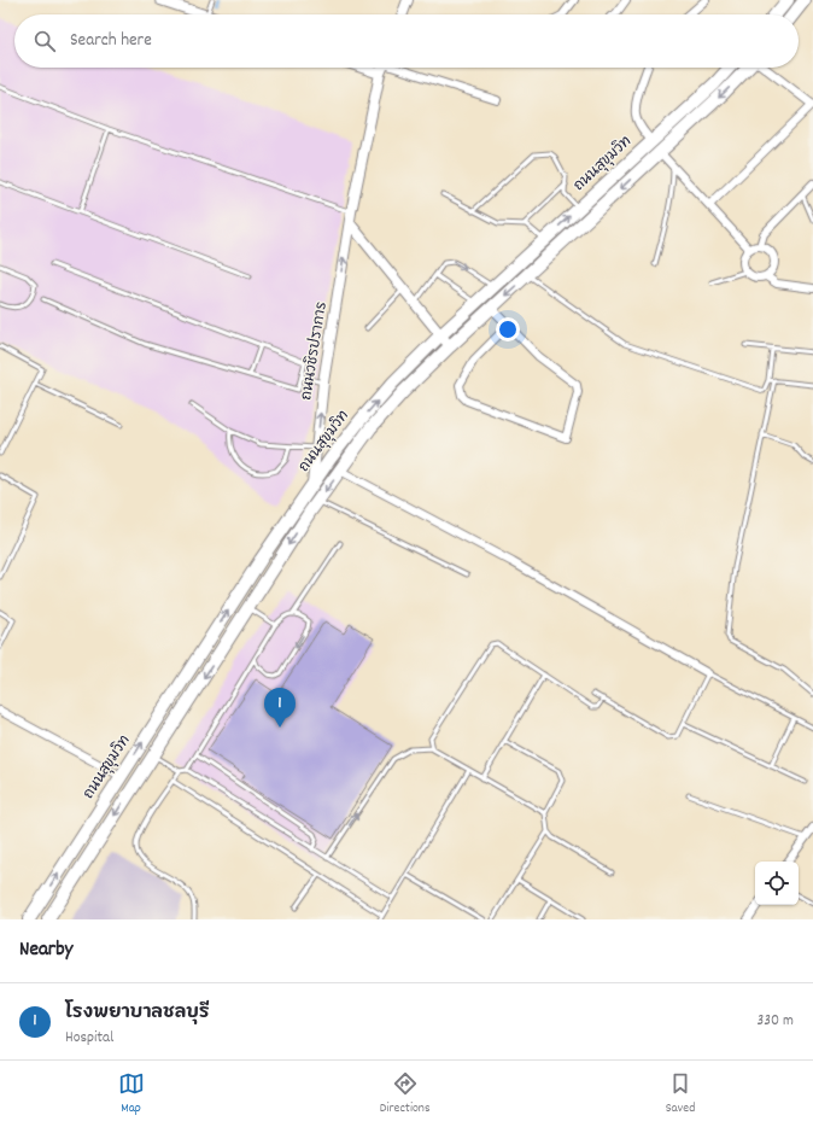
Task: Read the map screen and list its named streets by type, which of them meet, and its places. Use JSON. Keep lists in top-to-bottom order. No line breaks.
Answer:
{"streets":{"main road":["ถนนสุขุมวิท"],"street":["ถนนวชิรปราการ"]},"crossings":[["ถนนสุขุมวิท","ถนนวชิรปราการ"]],"one_way":["ถนนวชิรปราการ"],"page":{"search":"Search here","pins":"1","heading":"Nearby","list":[{"mark":"1","name":"โรงพยาบาลชลบุรี","note":"Hospital","value":"330 m"}],"nav":["Map","Directions","Saved"]}}
